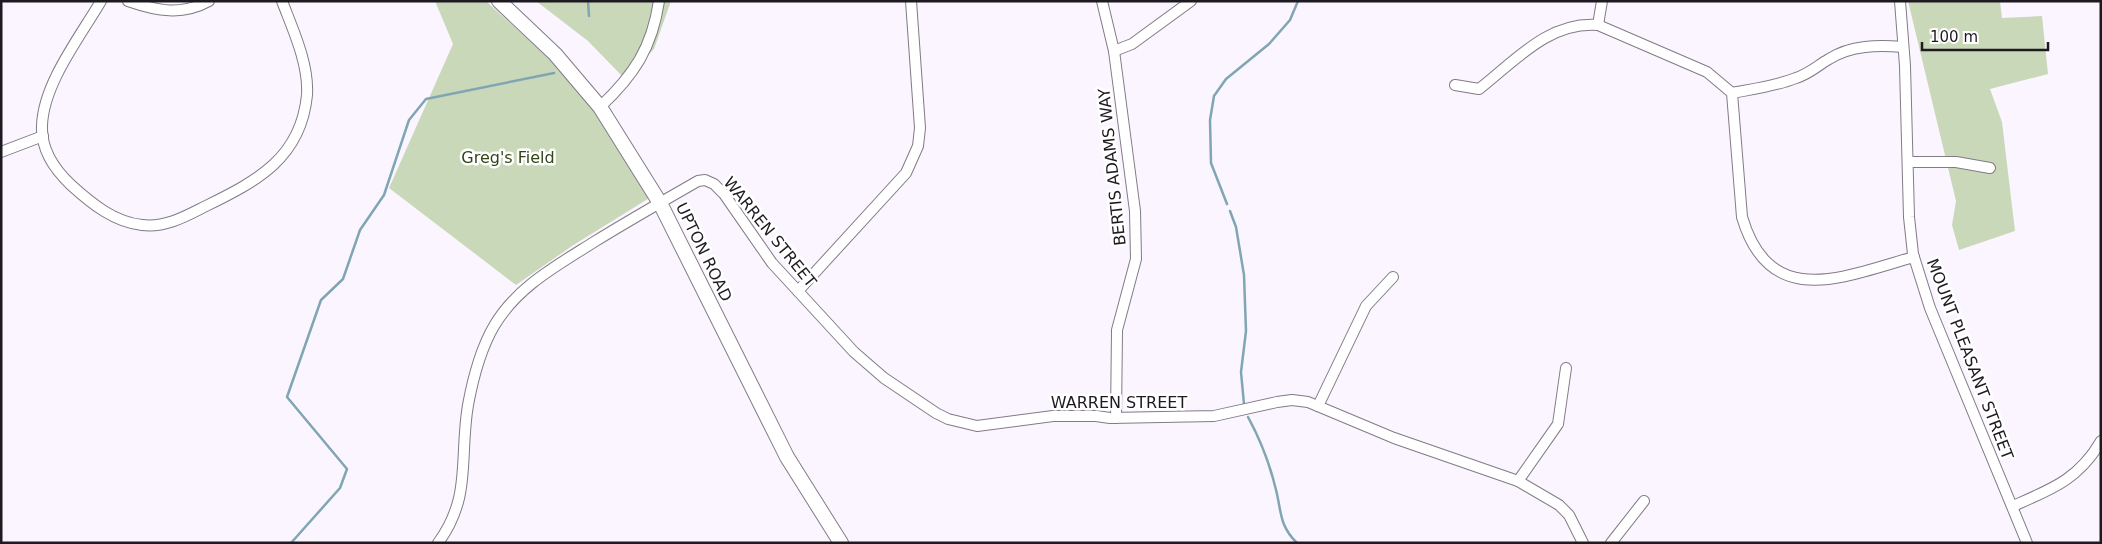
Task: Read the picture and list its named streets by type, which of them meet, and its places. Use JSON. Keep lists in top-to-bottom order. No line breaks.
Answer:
{"streets":{"main road":["UPTON ROAD"],"street":["BERTIS ADAMS WAY","WARREN STREET","MOUNT PLEASANT STREET"]},"crossings":[["BERTIS ADAMS WAY","WARREN STREET"],["WARREN STREET","UPTON ROAD"]],"parks":["Greg's Field"],"scale_bar":"100 m"}
